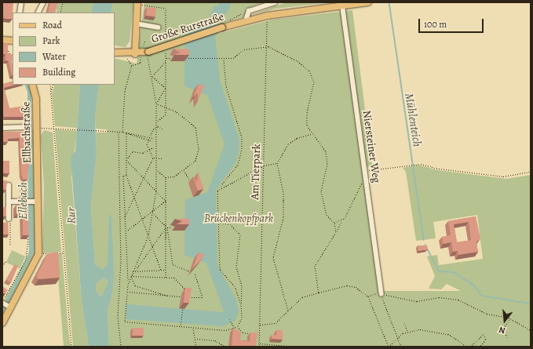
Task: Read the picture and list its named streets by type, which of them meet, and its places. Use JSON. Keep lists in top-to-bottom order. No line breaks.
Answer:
{"streets":{"main road":["Große Rurstraße","Ellbachstraße"],"street":["Niersteiner Weg"],"path":["Am Tierpark"]},"crossings":[["Große Rurstraße","Niersteiner Weg"],["Große Rurstraße","Am Tierpark"]],"water":["Mühlenteich","Ellebach","Rur"],"parks":["Brückenkopfpark"],"legend":["Road","Park","Water","Building"],"scale_bar":"100 m","north":"bottom"}
